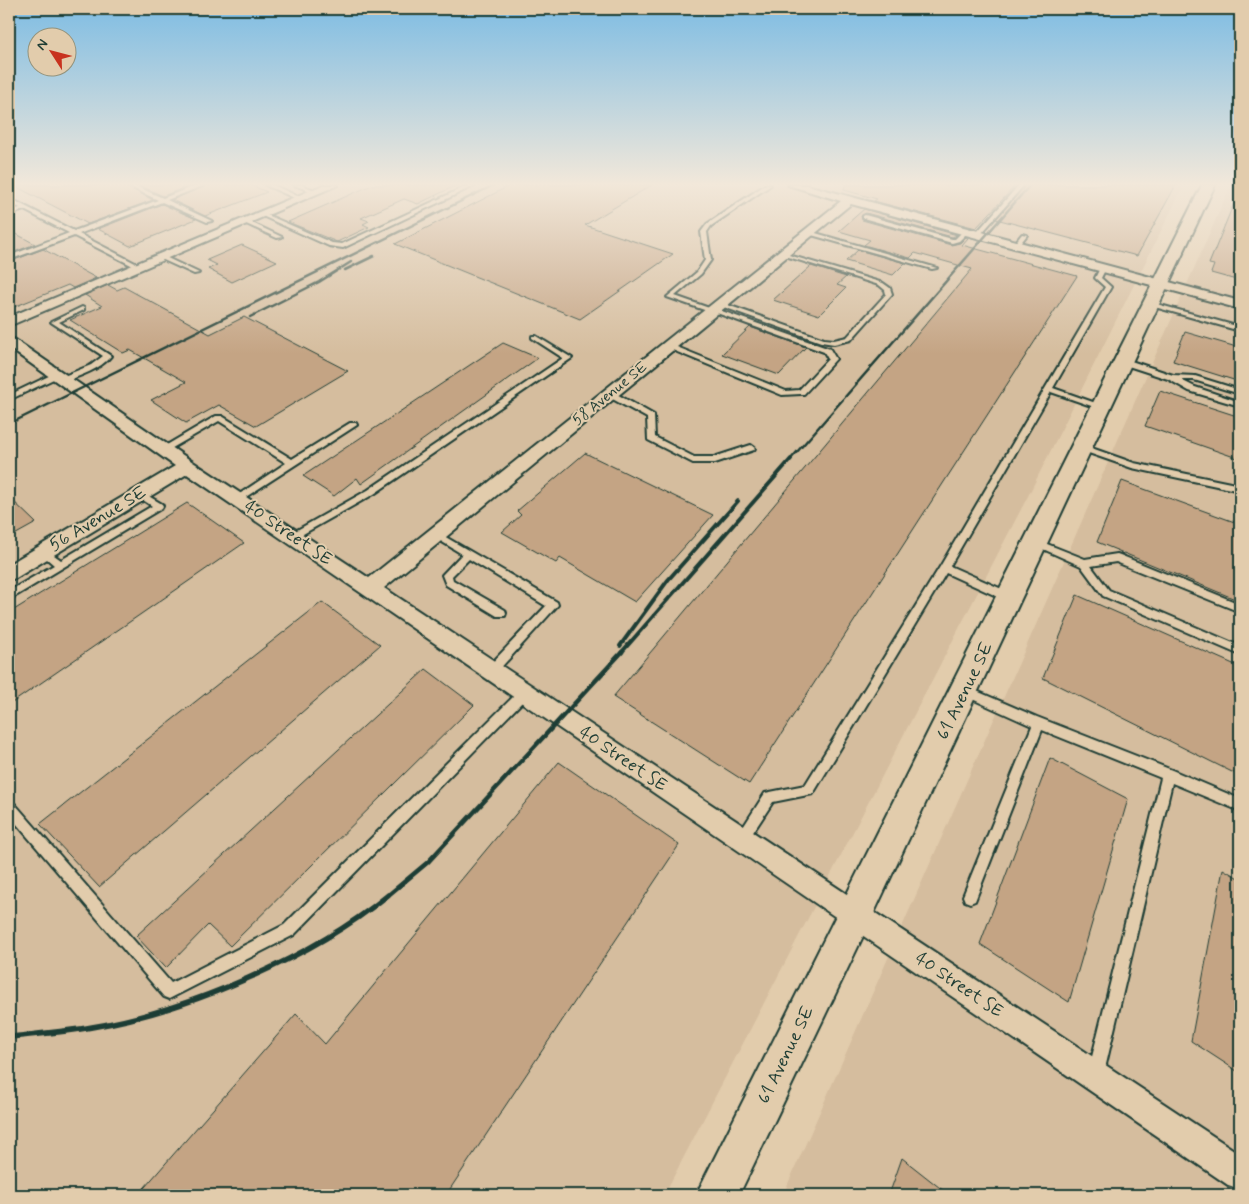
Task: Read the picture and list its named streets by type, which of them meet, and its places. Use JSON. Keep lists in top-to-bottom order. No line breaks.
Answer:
{"streets":{"street":["58 Avenue SE","56 Avenue SE","40 Street SE","61 Avenue SE"]},"crossings":[["58 Avenue SE","40 Street SE"],["56 Avenue SE","40 Street SE"],["40 Street SE","61 Avenue SE"]],"north":"top left"}
